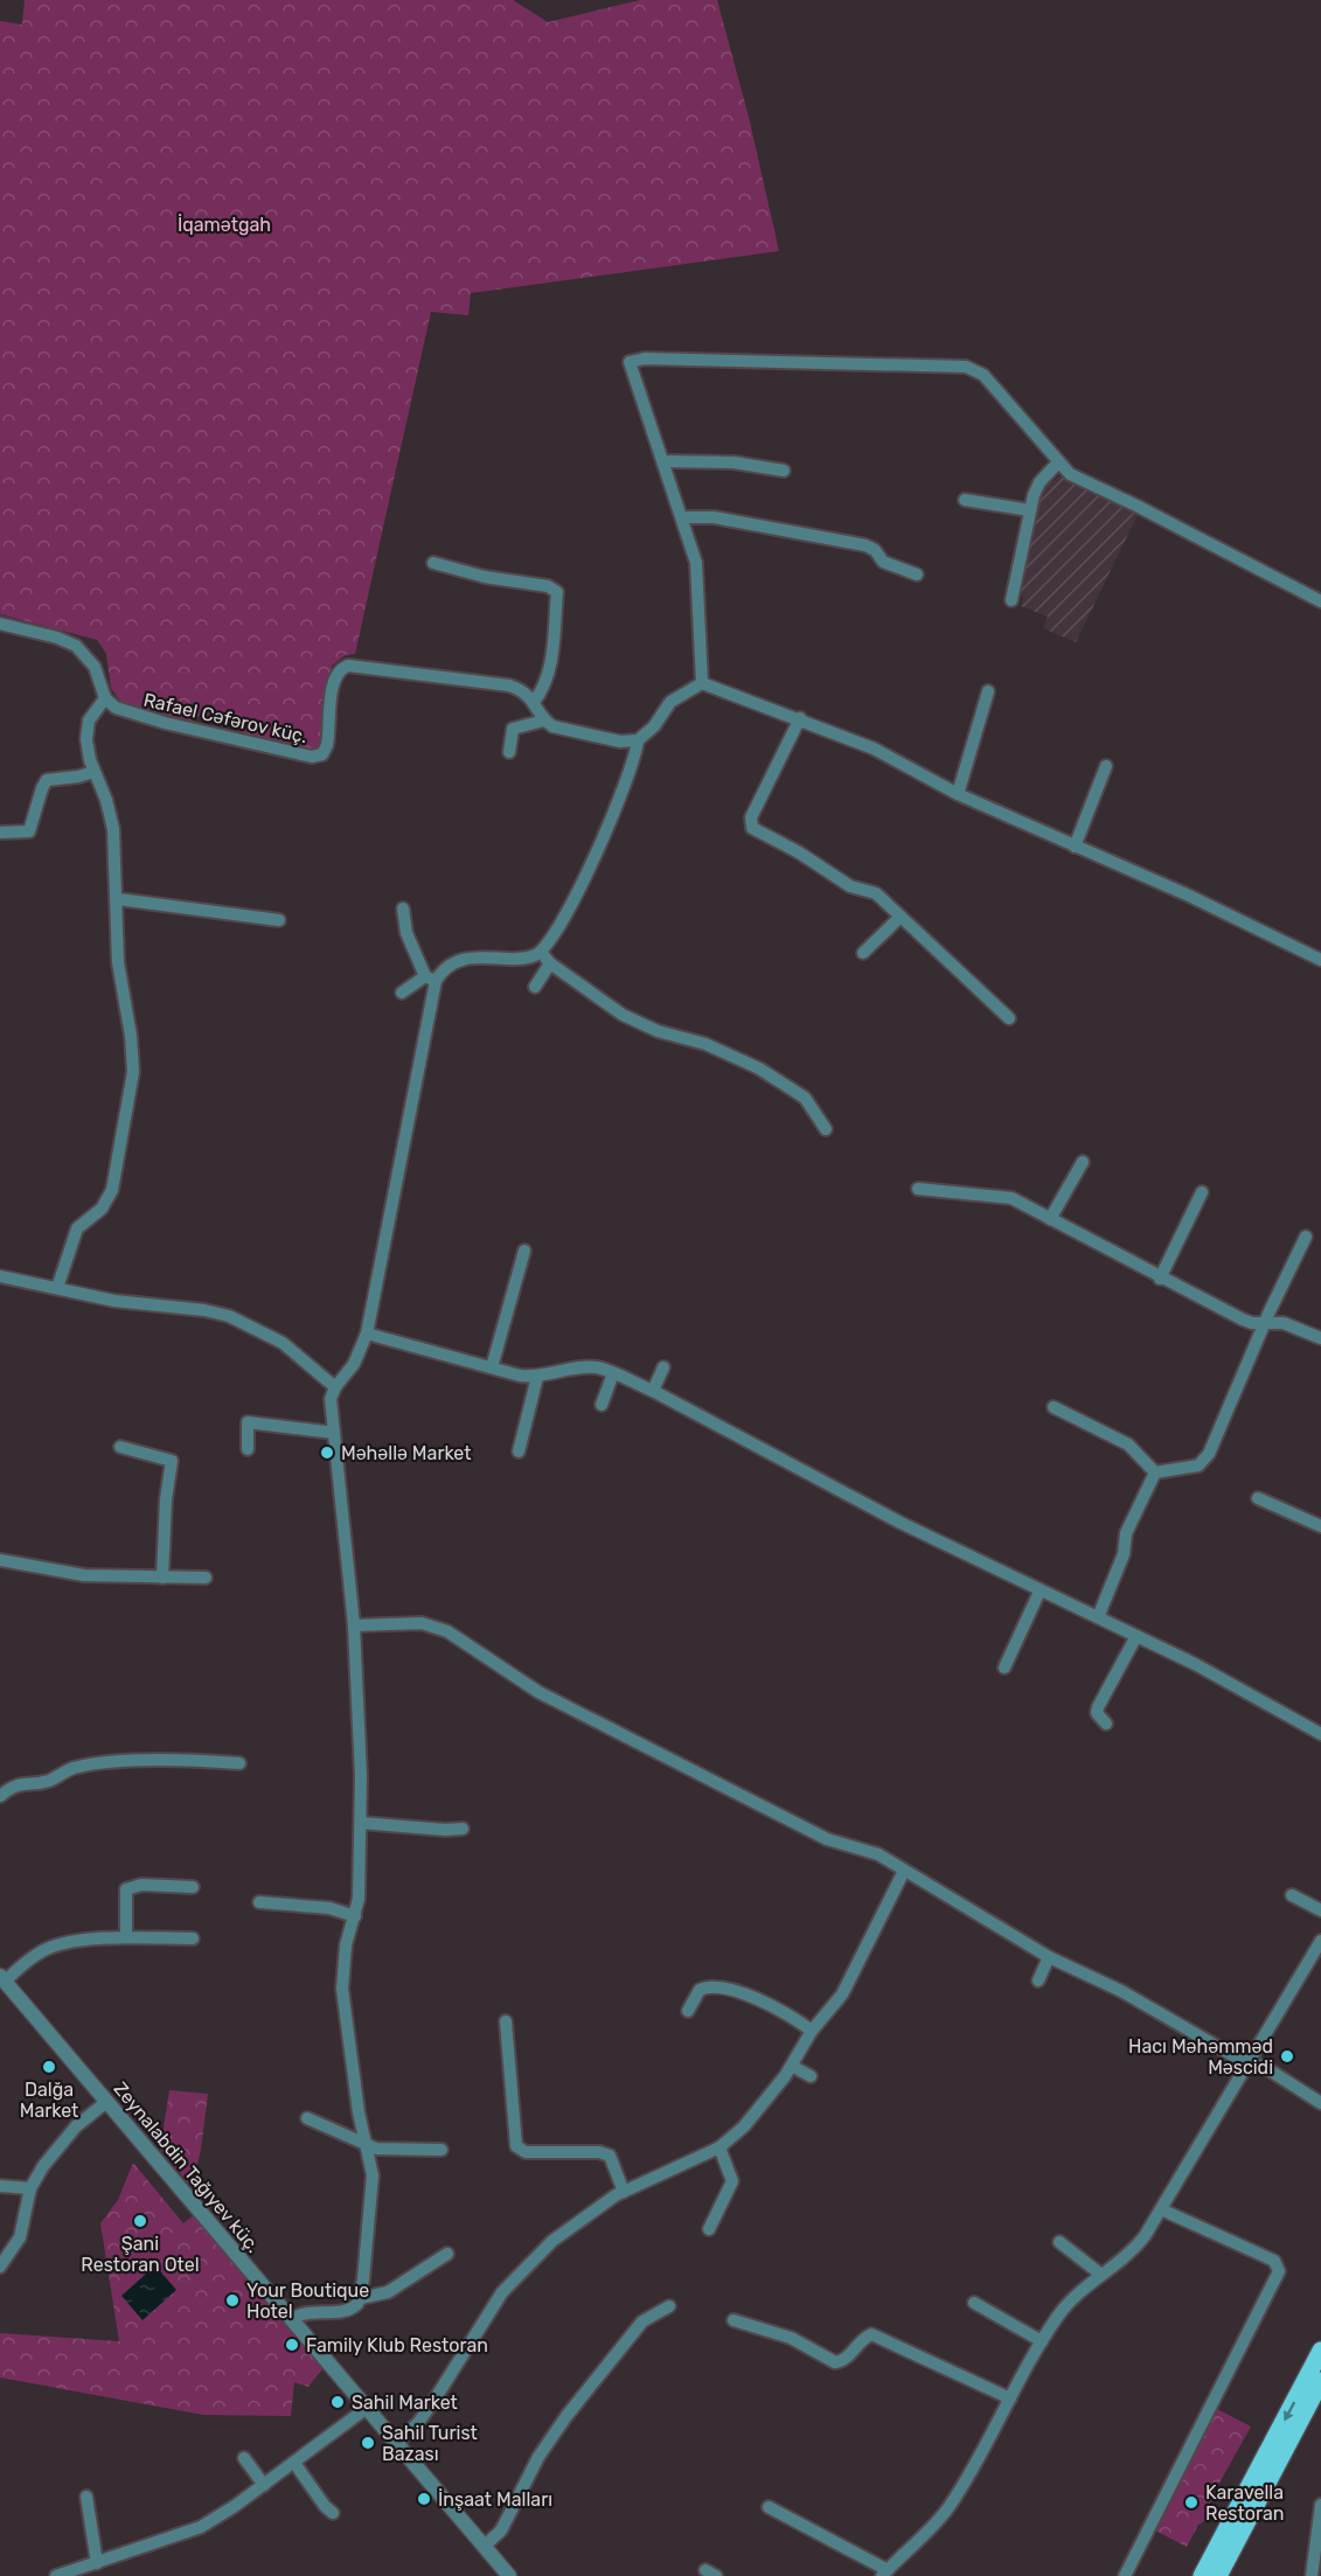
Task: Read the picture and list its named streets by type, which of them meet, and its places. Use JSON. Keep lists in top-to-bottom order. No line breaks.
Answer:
{"streets":{"street":["Rafael Cəfərov küç.","Zeynalabdin Tağıyev küç."]},"parks":["İqamətgah"],"places":["Məhəllə Market","Hacı Məhəmməd Məscidi","Dalğa Market","Şani Restoran Otel","Your Boutique Hotel","Family Klub Restoran","Sahil Market","Sahil Turist Bazası","İnşaat Malları","Karavella Restoran"]}
